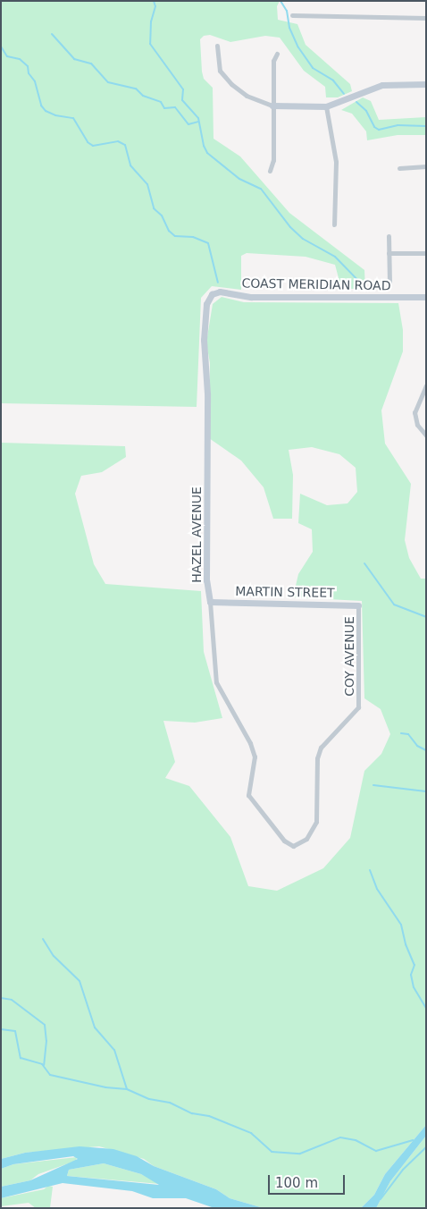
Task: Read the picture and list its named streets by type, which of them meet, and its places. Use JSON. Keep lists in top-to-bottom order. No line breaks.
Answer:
{"streets":{"street":["COAST MERIDIAN ROAD","HAZEL AVENUE","MARTIN STREET","COY AVENUE"]},"crossings":[["COAST MERIDIAN ROAD","HAZEL AVENUE"],["HAZEL AVENUE","MARTIN STREET"],["HAZEL AVENUE","COY AVENUE"],["MARTIN STREET","COY AVENUE"]],"scale_bar":"100 m"}
